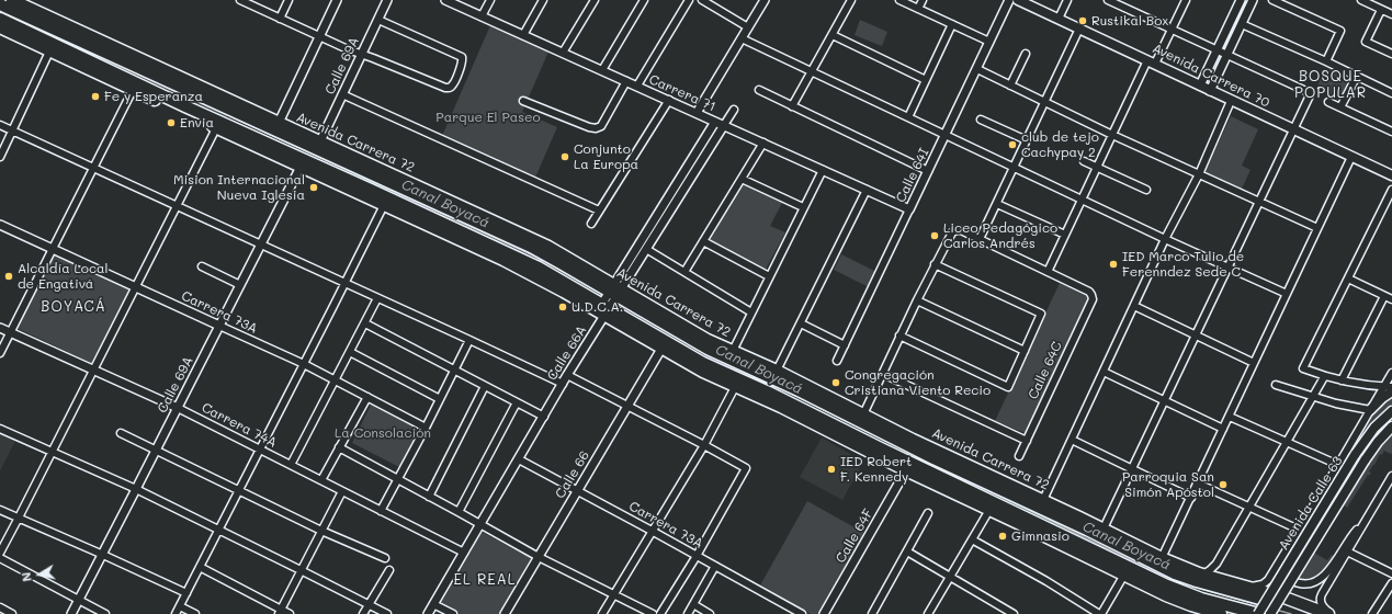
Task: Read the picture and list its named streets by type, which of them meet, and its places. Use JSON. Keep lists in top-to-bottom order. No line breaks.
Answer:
{"streets":{"highway":["Avenida Carrera 72"],"main road":["Avenida Carrera 70","Avenida Calle 63"],"street":["Calle 69A","Carrera 71","Calle 64I","Carrera 73A","Calle 66A","Calle 64C","Carrera 74A","Calle 66","Calle 64F"]},"crossings":[["Calle 69A","Avenida Carrera 72"],["Calle 69A","Carrera 73A"],["Calle 69A","Carrera 74A"],["Carrera 71","Calle 64I"],["Carrera 71","Calle 66A"],["Avenida Carrera 72","Calle 66A"],["Avenida Carrera 72","Calle 66"],["Avenida Carrera 72","Avenida Calle 63"],["Avenida Carrera 72","Calle 64F"],["Carrera 73A","Calle 66A"],["Carrera 73A","Calle 66"],["Calle 66A","Carrera 74A"]],"districts":["BOSQUE POPULAR","BOYACÁ","EL REAL"],"water":["Canal Boyacá"],"parks":["Parque El Paseo","La Consolación"],"places":["Rustikal Box","Fe y Esperanza","Envia","club de tejo Cachypay 2","Conjunto La Europa","Mision Internacional Nueva Iglesia","Liceo Pedagógico Carlos Andrés","IED Marco Tulio de Ferenndez Sede C","Alcaldía Local de Engativá","U.D.C.A.","Congregación Cristiana Viento Recio","IED Robert F. Kennedy","Parroquia San Simón Apóstol","Gimnasio"],"north":"left"}
